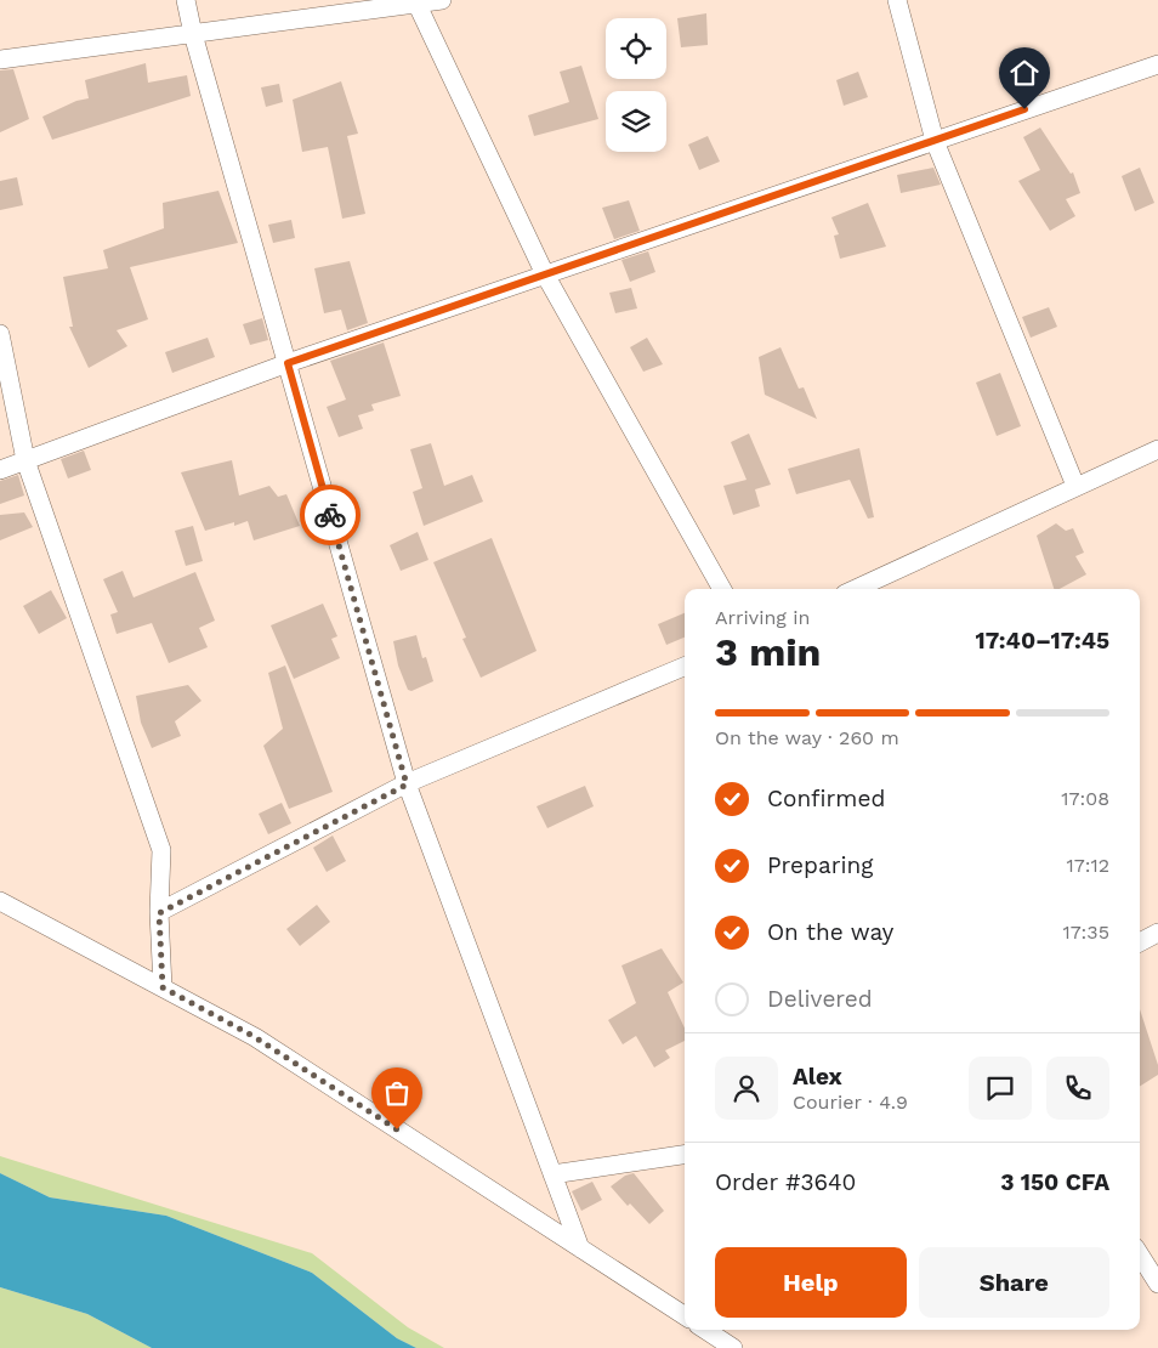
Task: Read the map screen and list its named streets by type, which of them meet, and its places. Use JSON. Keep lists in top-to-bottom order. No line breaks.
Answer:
{"page":{"heading":["3 min","Arriving in","17:40–17:45"],"panel":["Alex","Courier · 4.9","Order #3640","3 150 CFA"],"bar":"On the way · 260 m","list":[["Confirmed","17:08"],["Preparing","17:12"],["On the way","17:35"],"Delivered"],"buttons":["Help","Share"]}}
